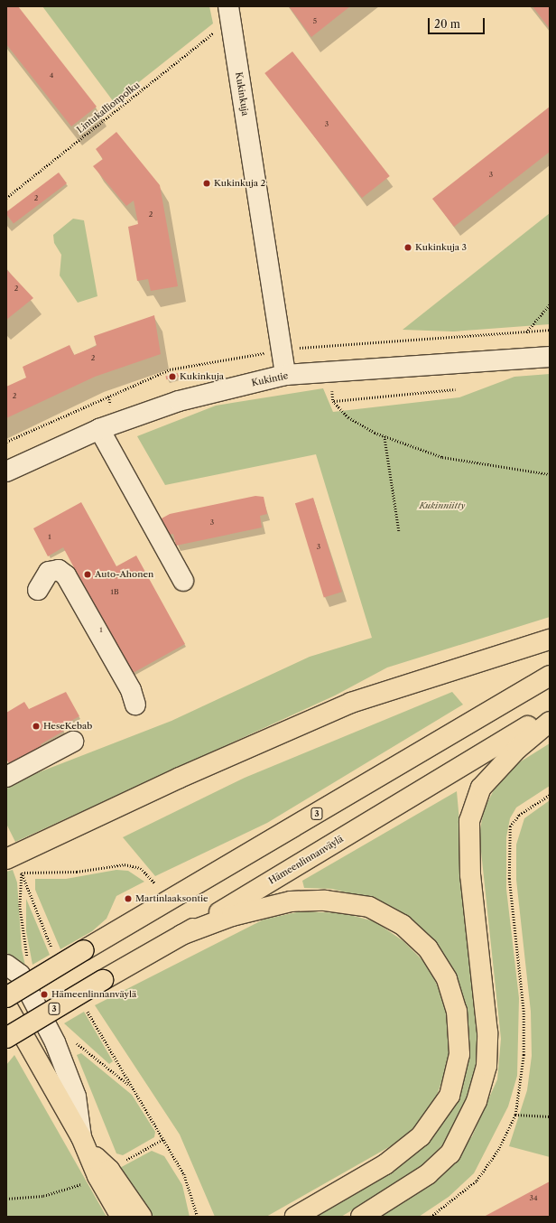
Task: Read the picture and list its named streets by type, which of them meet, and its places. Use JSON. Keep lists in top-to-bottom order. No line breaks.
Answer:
{"streets":{"main road":["3","Hämeenlinnanväylä"],"street":["Kukinkuja","Kukintie"],"path":["Lintukallionpolku"]},"crossings":[["Kukinkuja","Kukintie"]],"parks":["Kukinniitty"],"places":["Kukinkuja 2","Kukinkuja 3","Kukinkuja","Auto-Ahonen","HeseKebab","Martinlaaksontie","Hämeenlinnanväylä"],"house_numbers":["5","4","3","3","2","2","2","2","2","3","1","3","1B","1","34"],"scale_bar":"20 m"}
